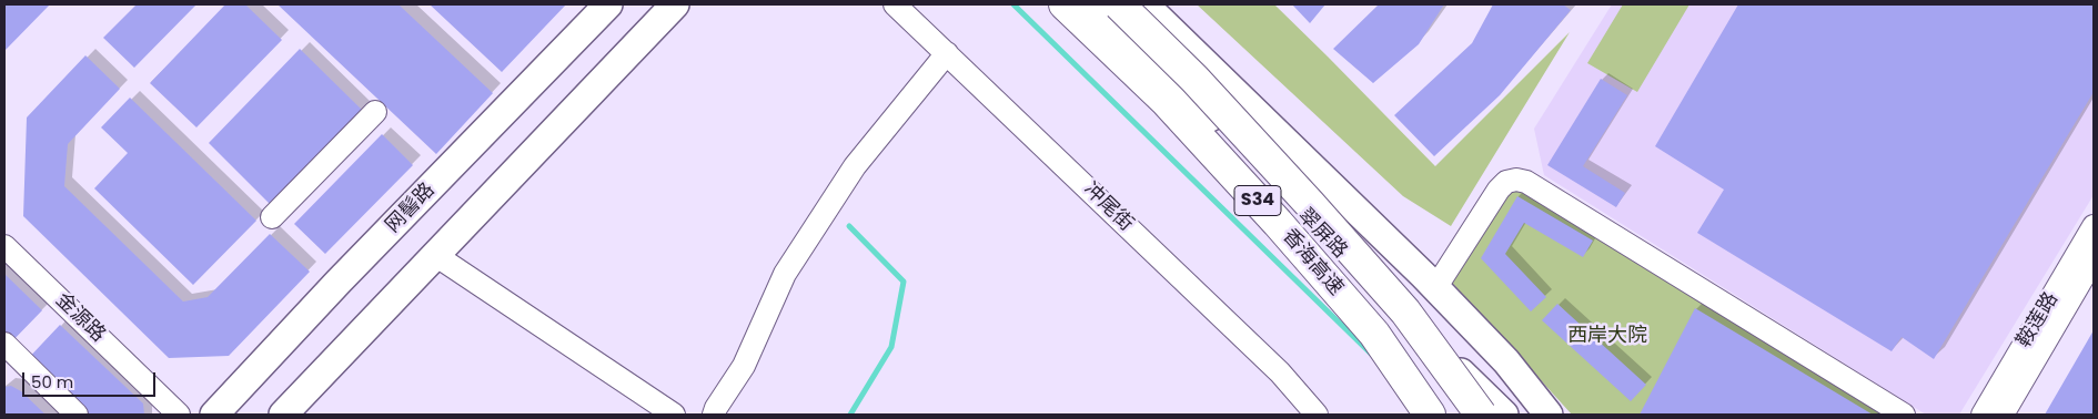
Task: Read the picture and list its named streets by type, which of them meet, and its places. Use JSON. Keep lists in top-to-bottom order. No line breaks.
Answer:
{"streets":{"highway":["S34","香海高速"],"main road":["网髻路","翠屏路"],"street":["冲尾街","金源路","鞍莲路"]},"parks":["西岸大院"],"scale_bar":"50 m"}
